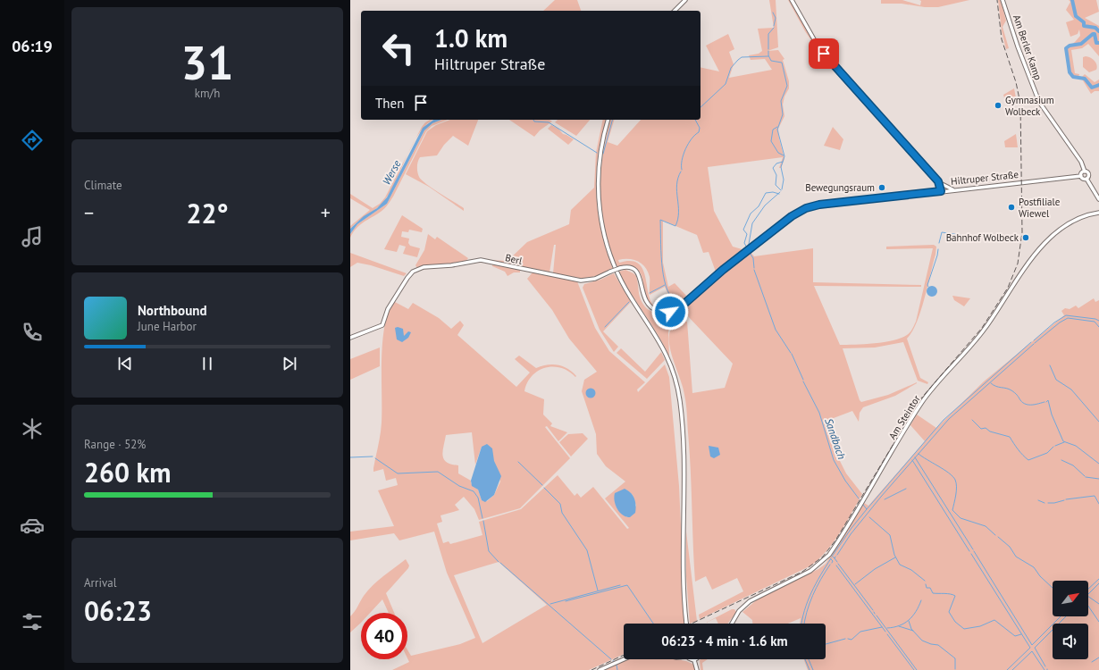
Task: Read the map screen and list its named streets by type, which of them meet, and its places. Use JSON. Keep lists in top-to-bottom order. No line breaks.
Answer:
{"streets":{"street":["Am Berler Kamp","Hiltruper Straße","Berl","Am Steintor"]},"crossings":[["Hiltruper Straße","Berl"]],"water":["Werse","Sandbach"],"places":["Gymnasium Wolbeck","Bewegungsraum","Postfiliale Wiewel","Bahnhof Wolbeck"],"north":"top right","page":{"tabs":"06:19","tile":[["31","km/h"],"Climate",["Range · 52%","260 km"],["Arrival","06:23"]],"turn":["1.0 km","Hiltruper Straße"],"then":"Then","heat":["−","22°","+"],"song":["Northbound","June Harbor"],"limit":"40","trip":"06:23 · 4 min · 1.6 km"}}
